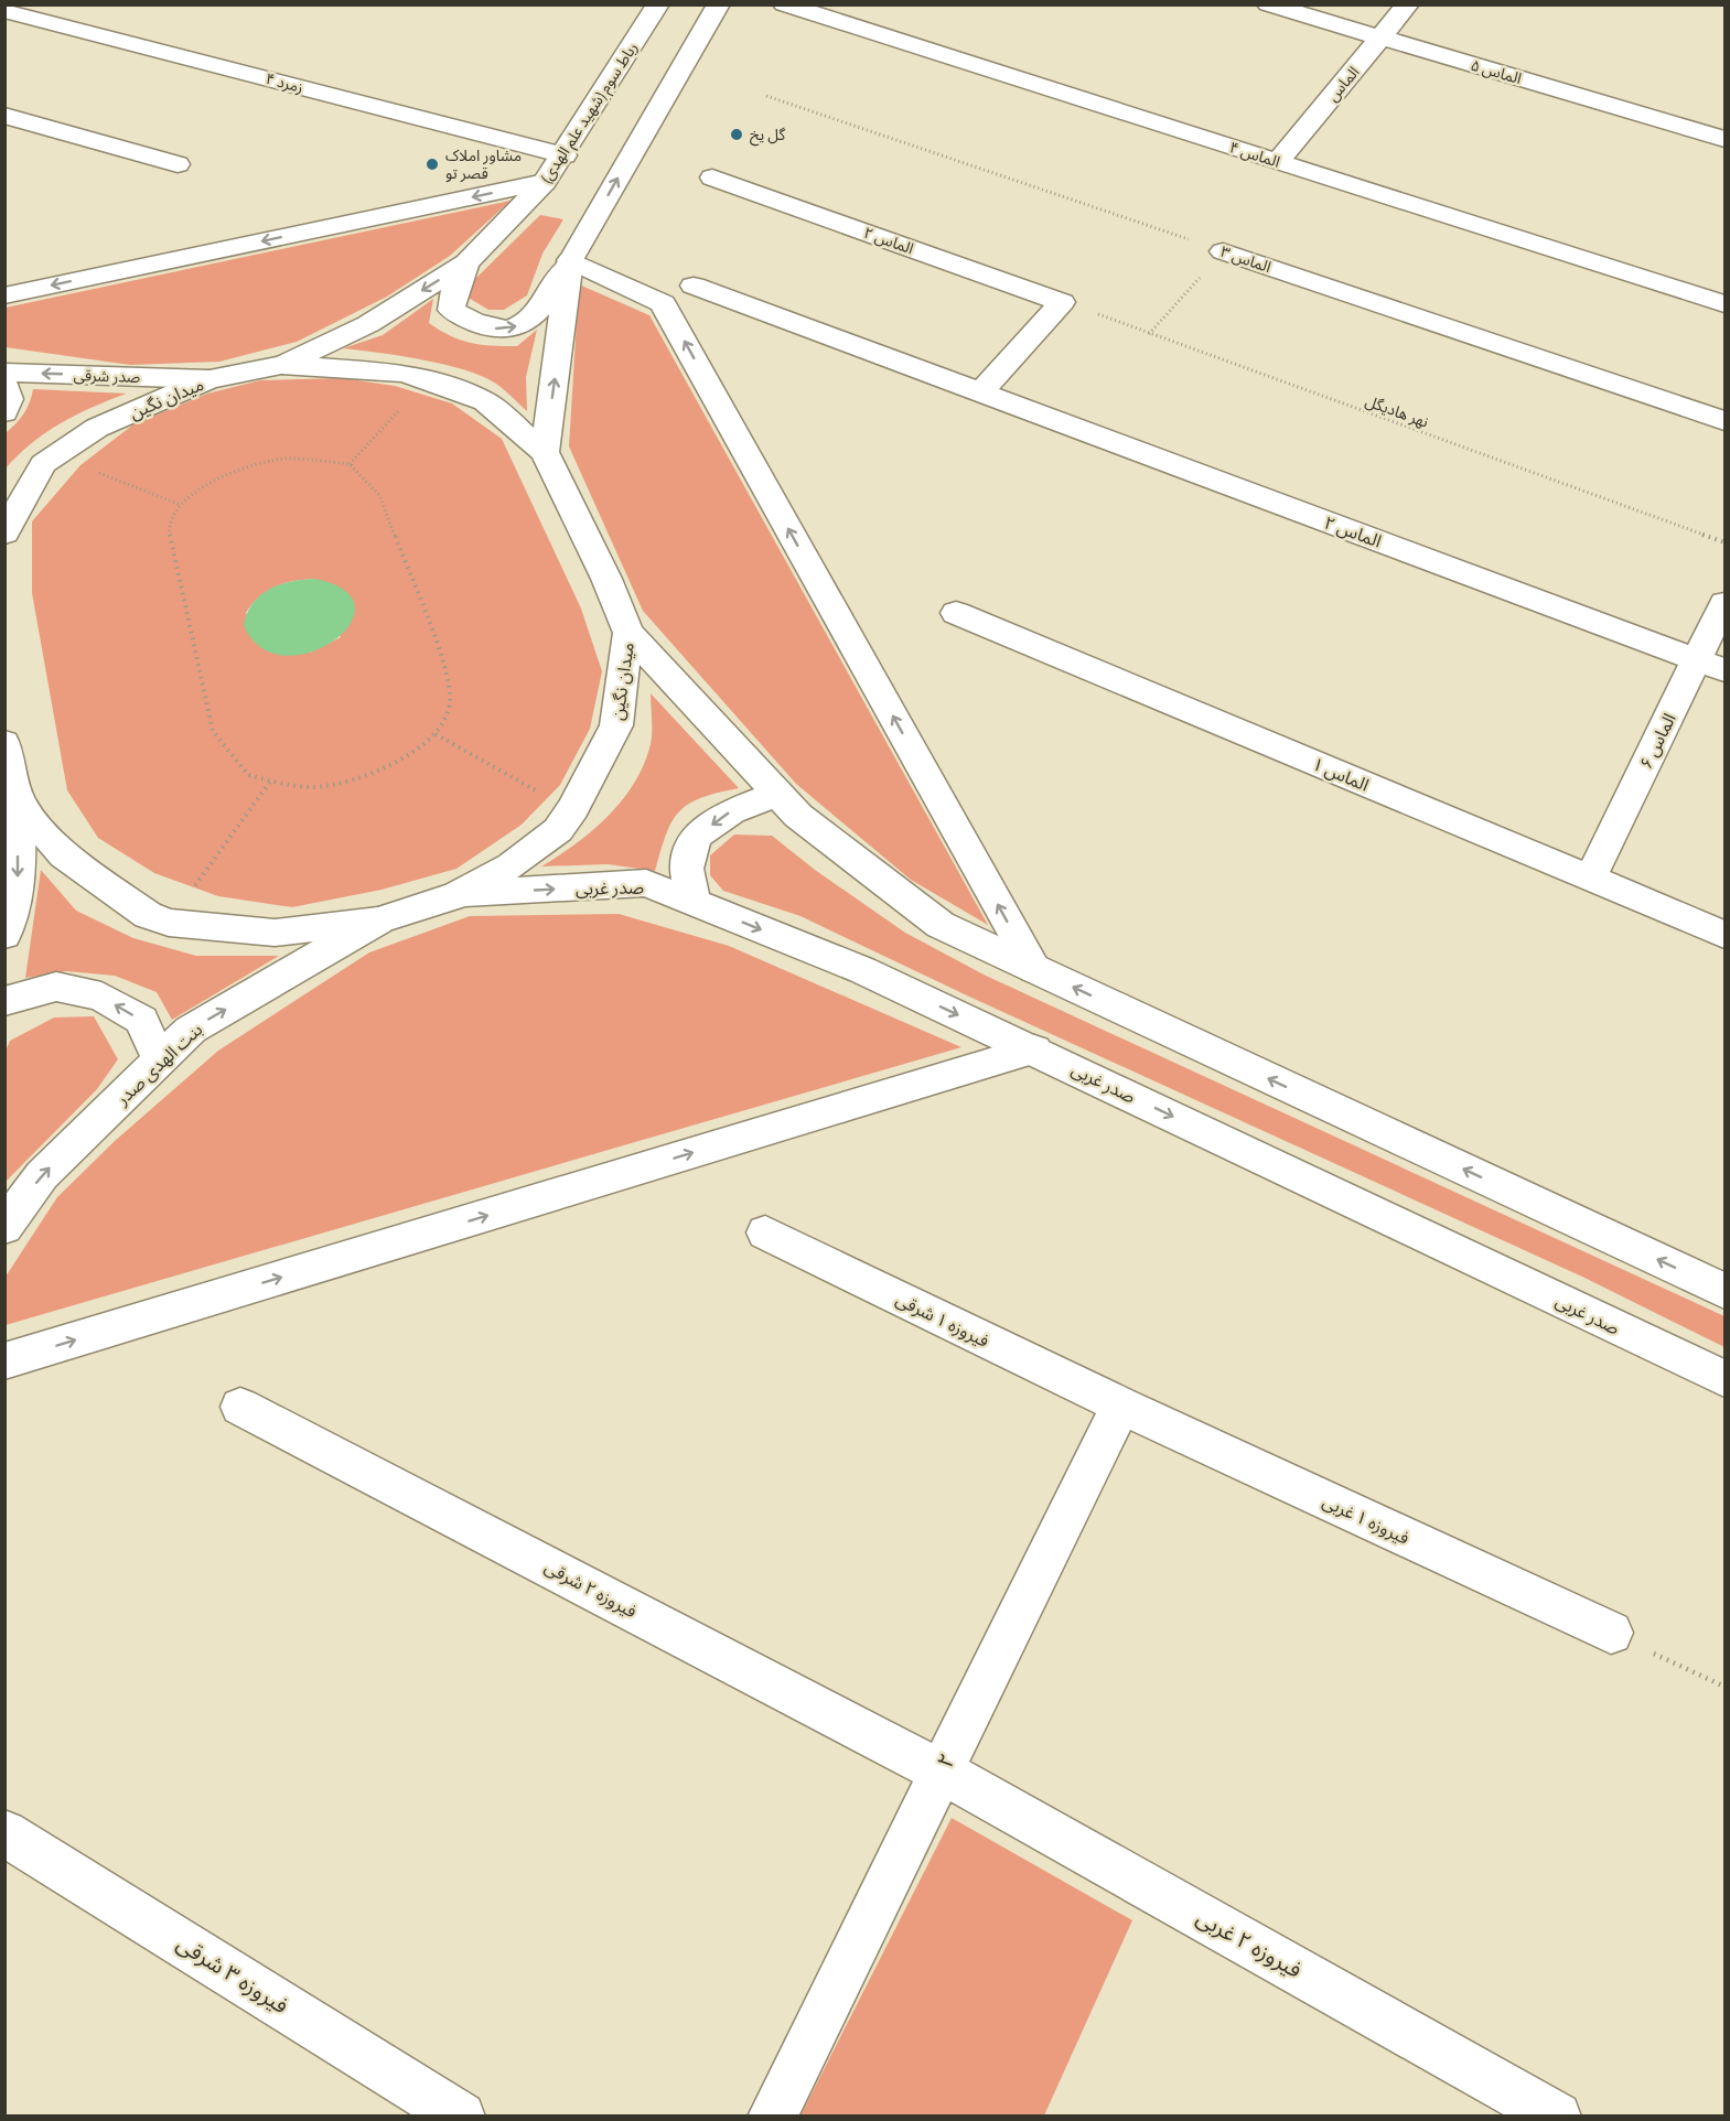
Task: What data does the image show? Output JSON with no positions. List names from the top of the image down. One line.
{"streets":{"street":["الماس ۵","زمرد ۴","الماس","رباط سوم (شهید علم الهدی)","الماس ۴","الماس ۲","الماس ۳","صدر شرقی","میدان نگین","الماس ۶","الماس ۱","صدر غربی","بنت الهدی صدر","فیروزه ۱ شرقی","فیروزه ۱ غربی","فیروزه ۲ شرقی","۲","فیروزه ۲ غربی","فیروزه ۳ شرقی"],"path":["نهر هادیگل"]},"crossings":[["الماس ۵","الماس"],["زمرد ۴","رباط سوم (شهید علم الهدی)"],["الماس","الماس ۴"],["رباط سوم (شهید علم الهدی)","میدان نگین"],["الماس ۲","نهر هادیگل"],["الماس ۲","الماس ۶"],["صدر شرقی","میدان نگین"],["میدان نگین","صدر غربی"],["میدان نگین","بنت الهدی صدر"],["الماس ۶","الماس ۱"],["فیروزه ۱ شرقی","فیروزه ۱ غربی"],["فیروزه ۱ شرقی","۲"],["فیروزه ۱ غربی","۲"],["فیروزه ۲ شرقی","۲"],["فیروزه ۲ شرقی","فیروزه ۲ غربی"],["۲","فیروزه ۲ غربی"]],"places":["گل یخ","مشاور املاک قصر تو"]}
